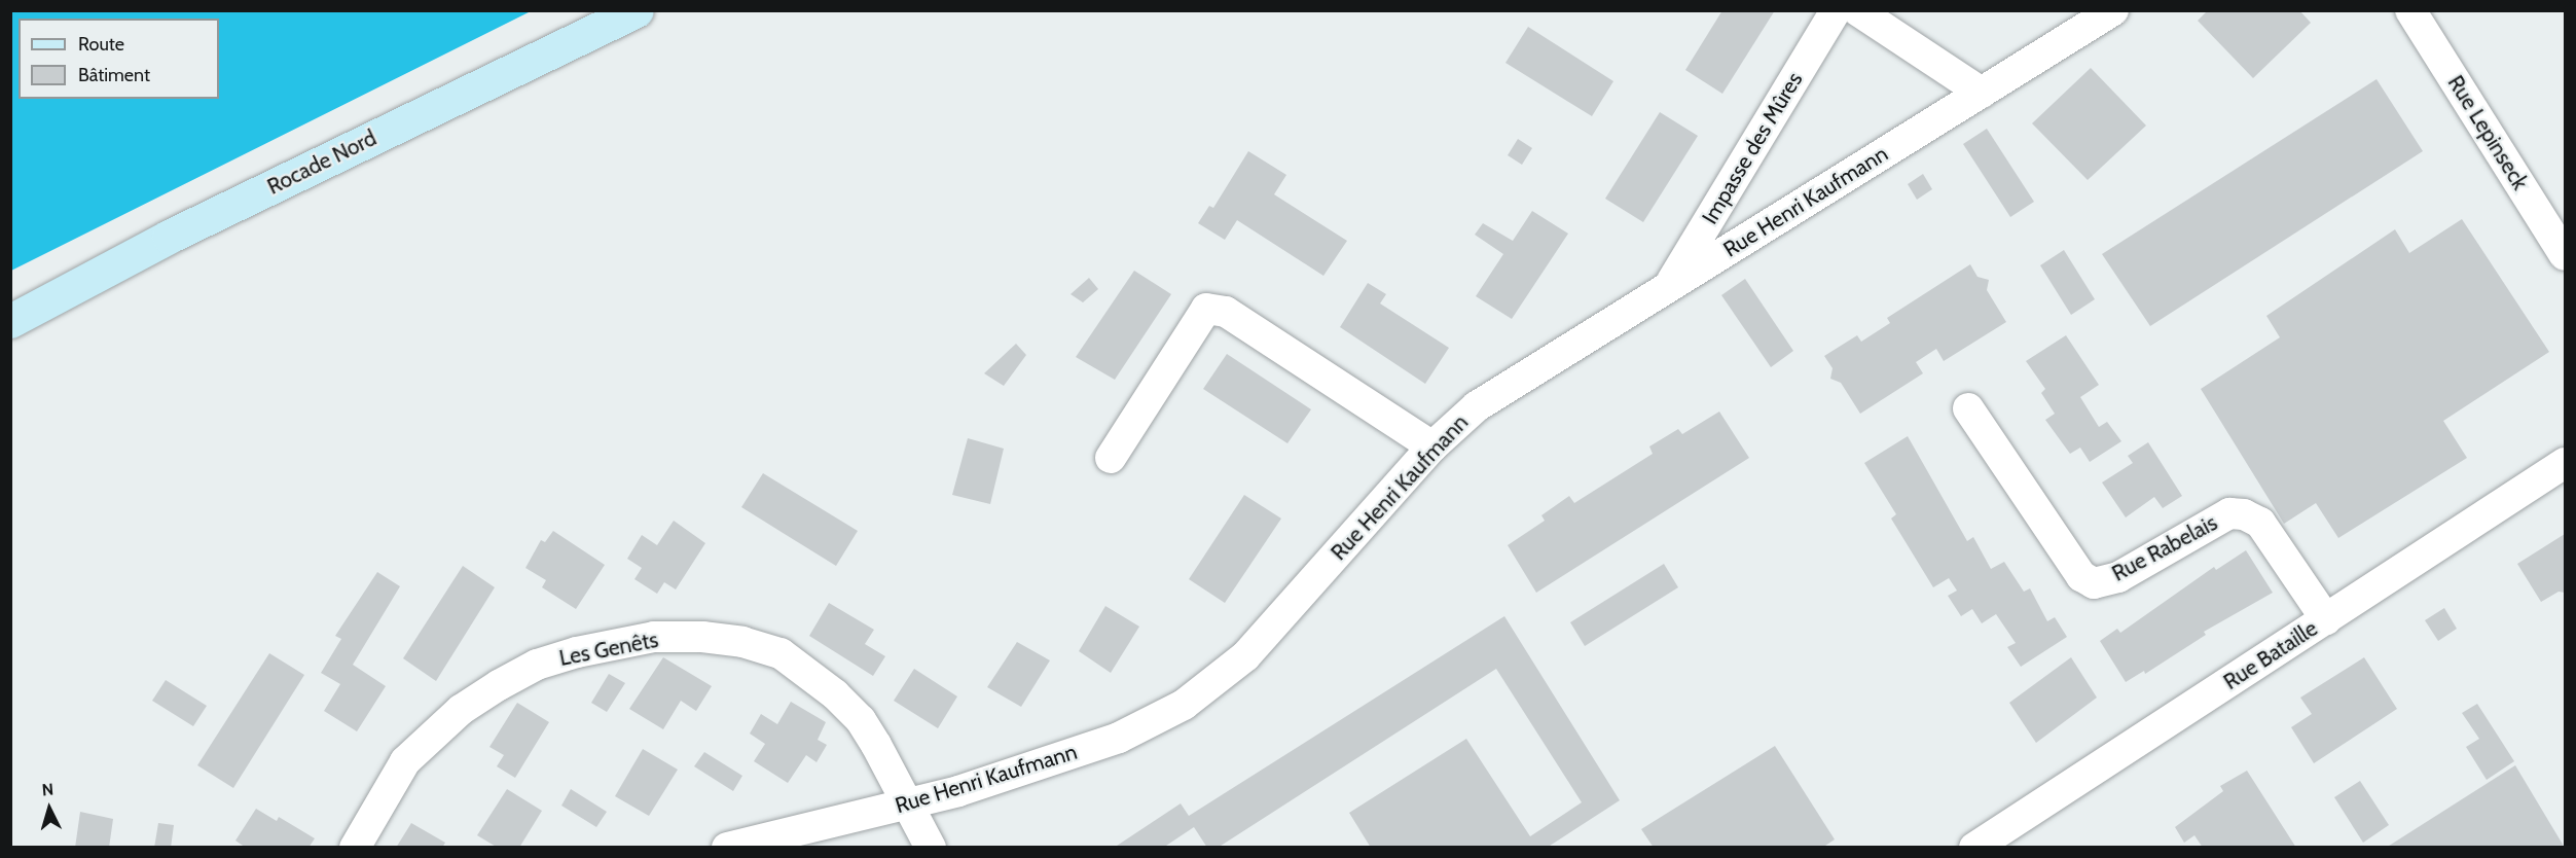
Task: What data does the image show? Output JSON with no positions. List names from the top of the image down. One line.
{"streets":{"main road":["Rocade Nord"],"street":["Rue Lepinseck","Impasse des Mûres","Rue Henri Kaufmann","Rue Rabelais","Les Genêts","Rue Bataille"]},"crossings":[["Impasse des Mûres","Rue Henri Kaufmann"],["Rue Henri Kaufmann","Les Genêts"],["Rue Rabelais","Rue Bataille"]],"legend":["Route","Bâtiment"],"north":"top"}
